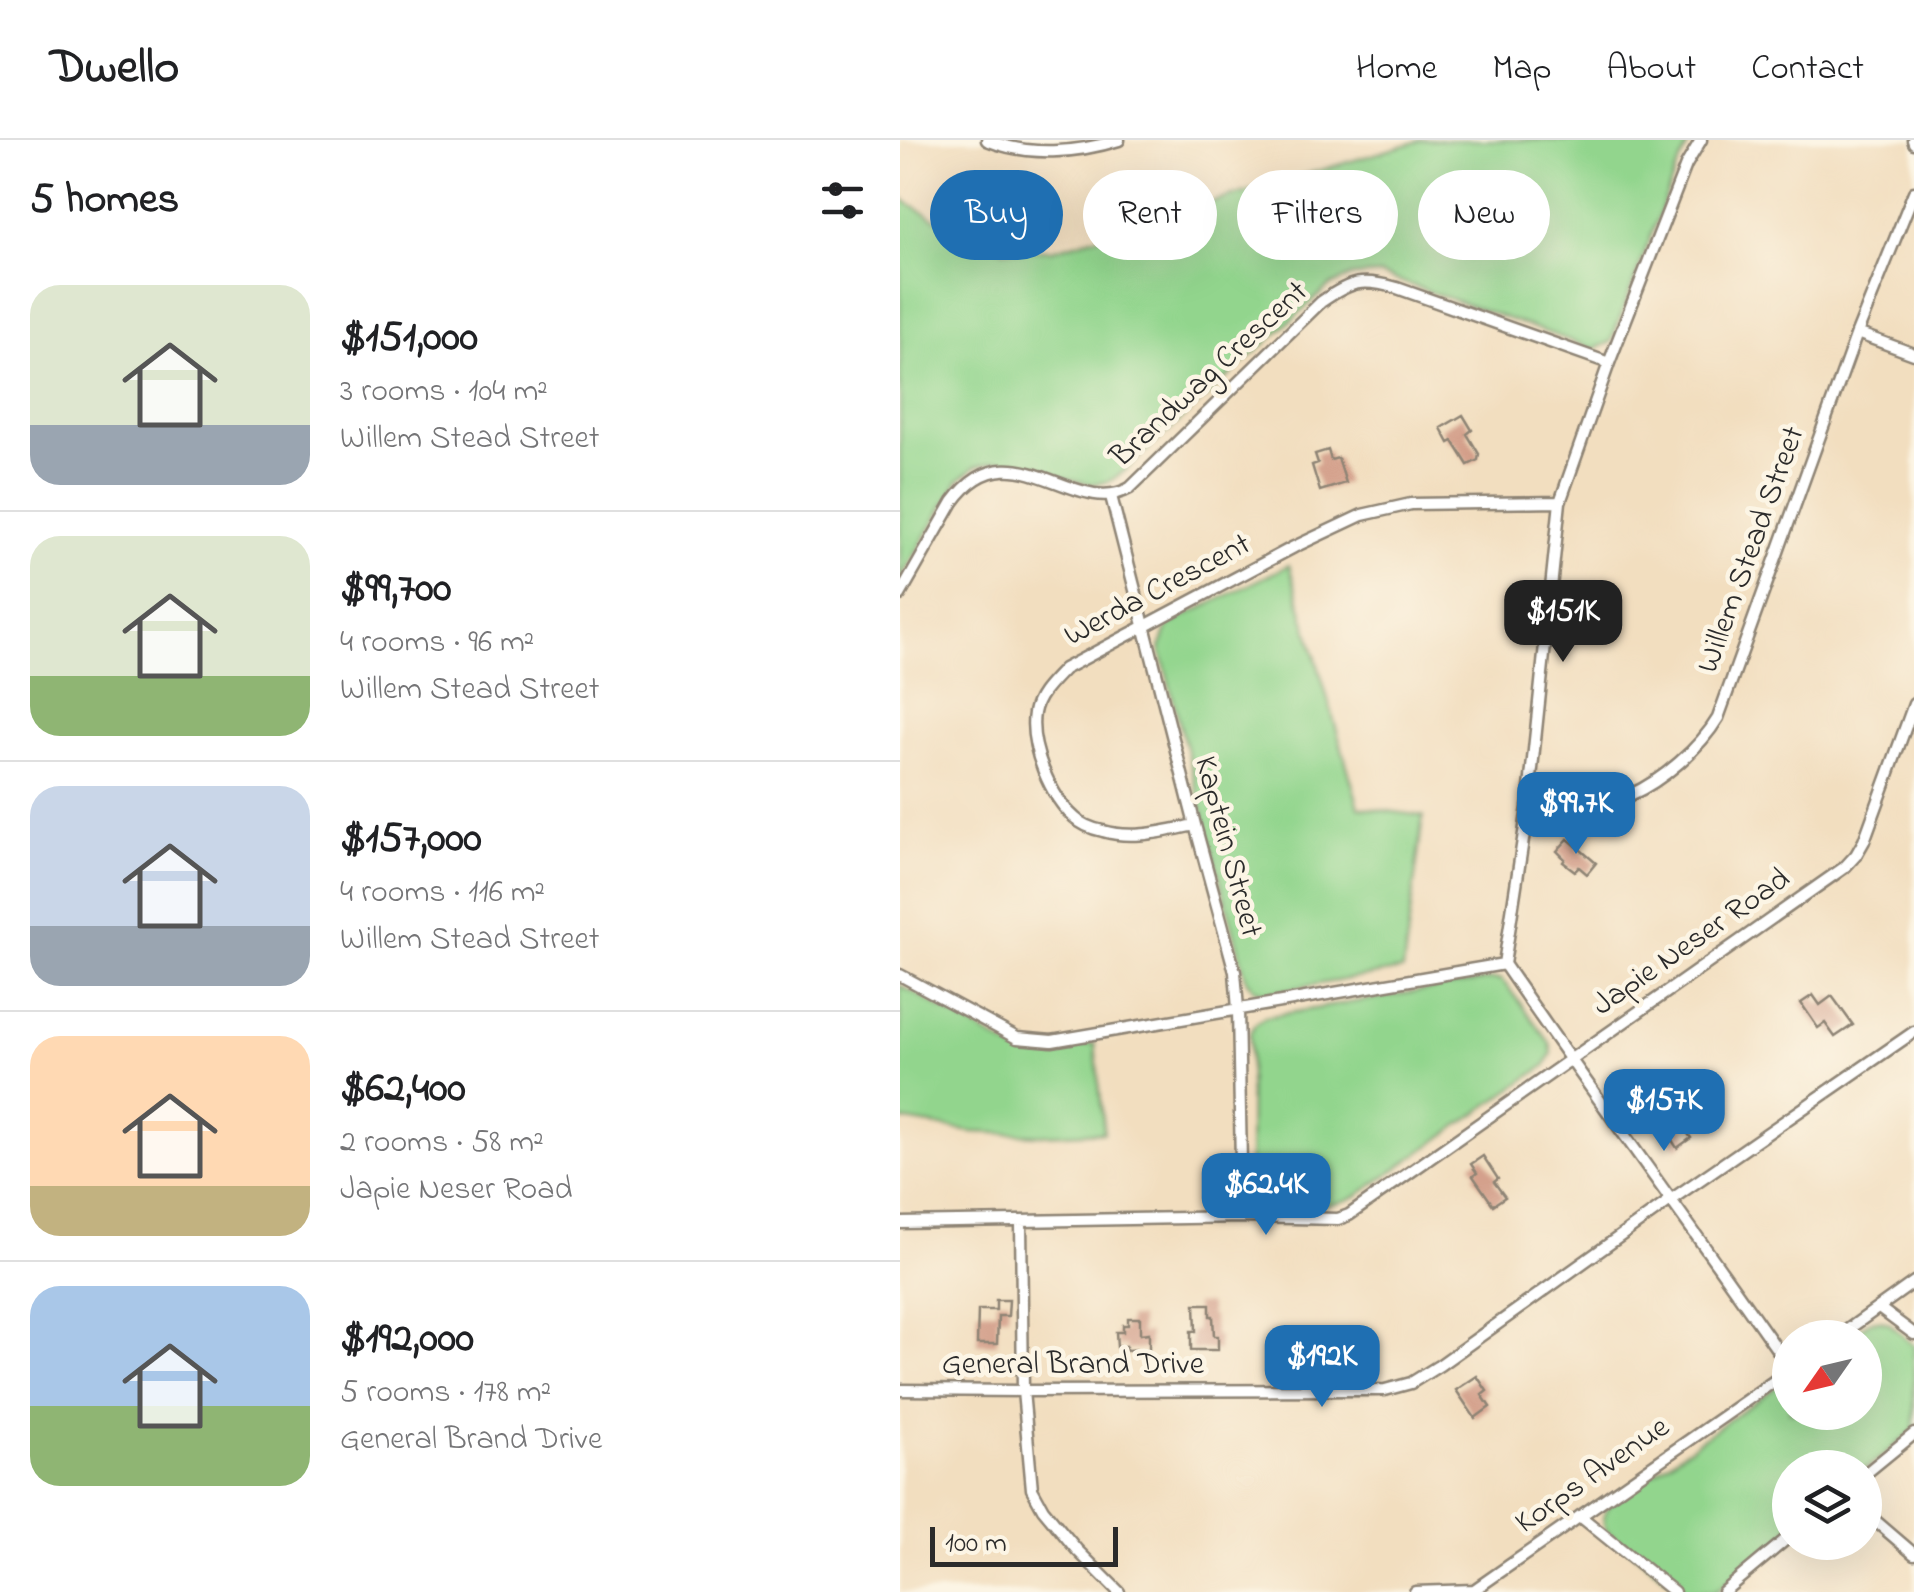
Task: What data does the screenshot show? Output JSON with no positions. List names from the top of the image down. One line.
{"streets":{"street":["Brandwag Crescent","Willem Stead Street","Werda Crescent","Kaptein Street","Japie Neser Road","General Brand Drive","Korps Avenue"]},"crossings":[["Brandwag Crescent","Kaptein Street"],["Werda Crescent","Kaptein Street"],["Kaptein Street","Japie Neser Road"]],"scale_bar":"100 m","north":"bottom left","page":{"header":"Dwello","nav":["Home","Map","About","Contact"],"heading":"5 homes","chip":["Buy","Rent","Filters","New"],"list":[{"name":"$151,000","note":"3 rooms · 104 m² · Willem Stead Street"},{"name":"$99,700","note":"4 rooms · 96 m² · Willem Stead Street"},{"name":"$157,000","note":"4 rooms · 116 m² · Willem Stead Street"},{"name":"$62,400","note":"2 rooms · 58 m² · Japie Neser Road"},{"name":"$192,000","note":"5 rooms · 178 m² · General Brand Drive"}],"price":["$151K","$99.7K","$157K","$62.4K","$192K"],"scale":"100 m"}}
